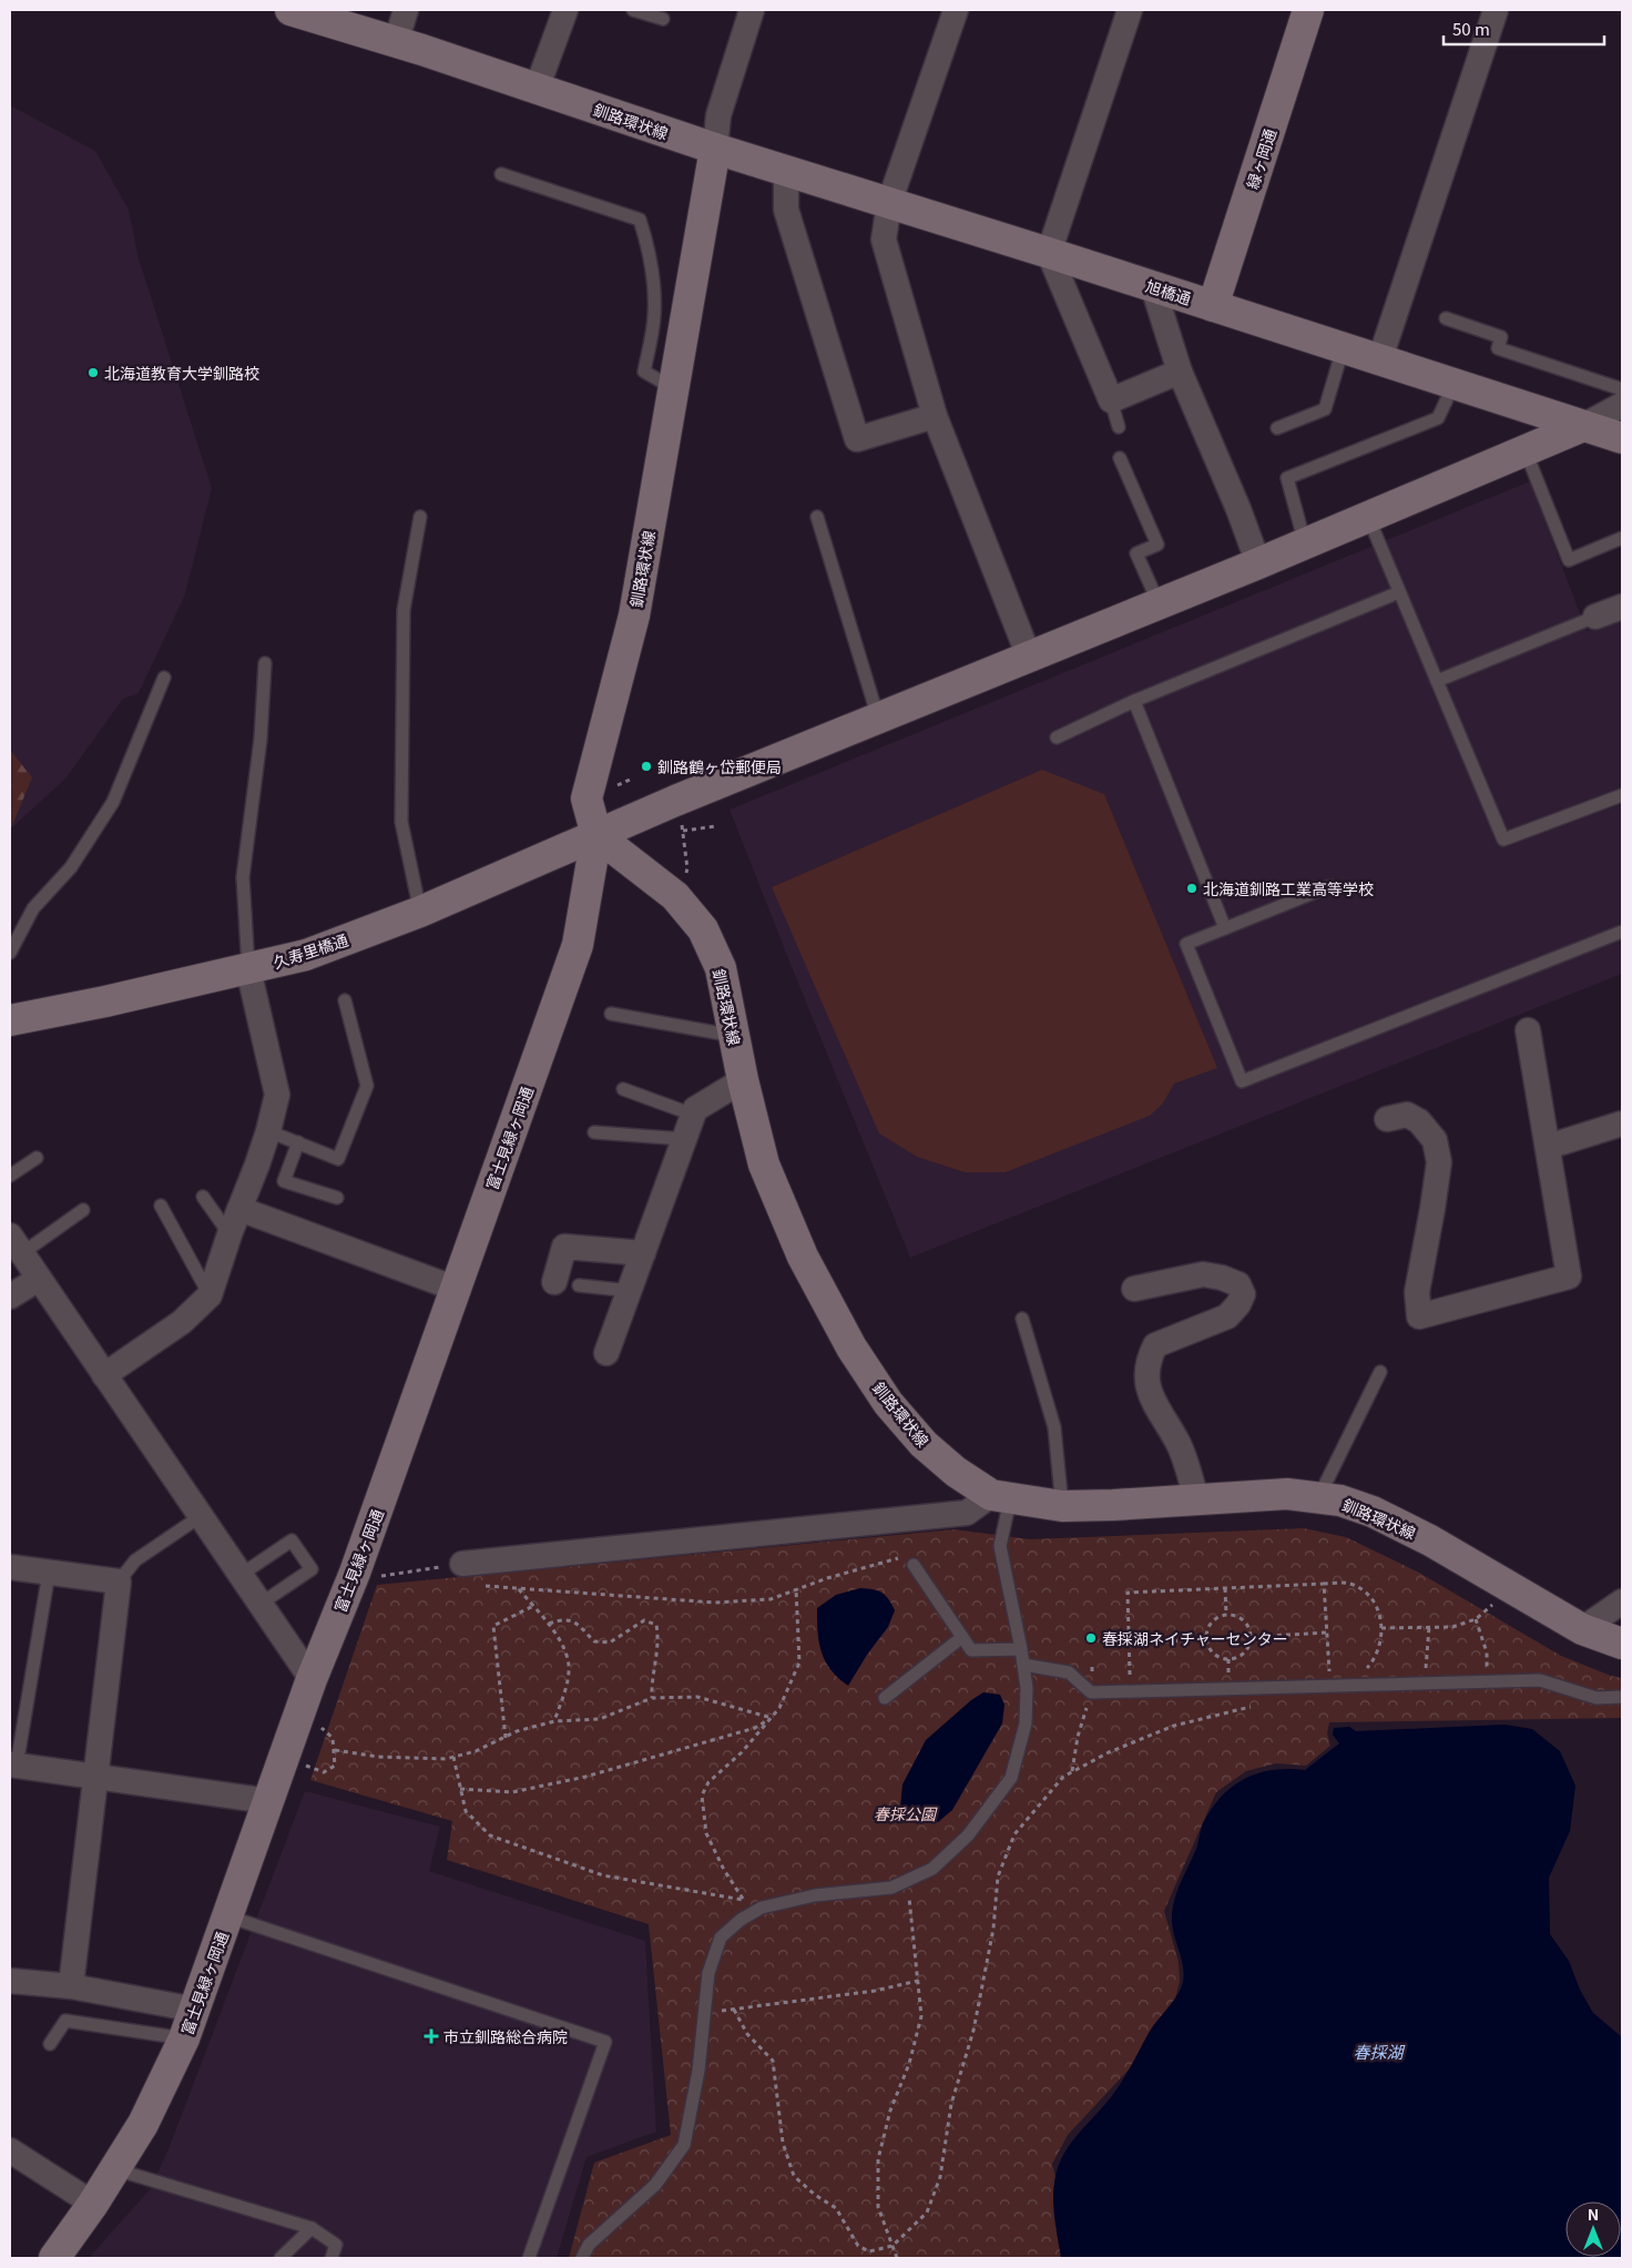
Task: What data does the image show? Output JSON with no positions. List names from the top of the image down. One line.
{"streets":{"street":["釧路環状線","緑ヶ岡通","旭橋通","久寿里橋通","富士見緑ヶ岡通"]},"crossings":[["釧路環状線","旭橋通"],["釧路環状線","久寿里橋通"],["釧路環状線","富士見緑ヶ岡通"],["緑ヶ岡通","旭橋通"],["旭橋通","久寿里橋通"],["久寿里橋通","富士見緑ヶ岡通"]],"water":["春採湖"],"parks":["春採公園"],"places":{"other":["北海道教育大学釧路校","釧路鶴ヶ岱郵便局","北海道釧路工業高等学校","春採湖ネイチャーセンター"],"health":["市立釧路総合病院"]},"scale_bar":"50 m","north":"top"}
